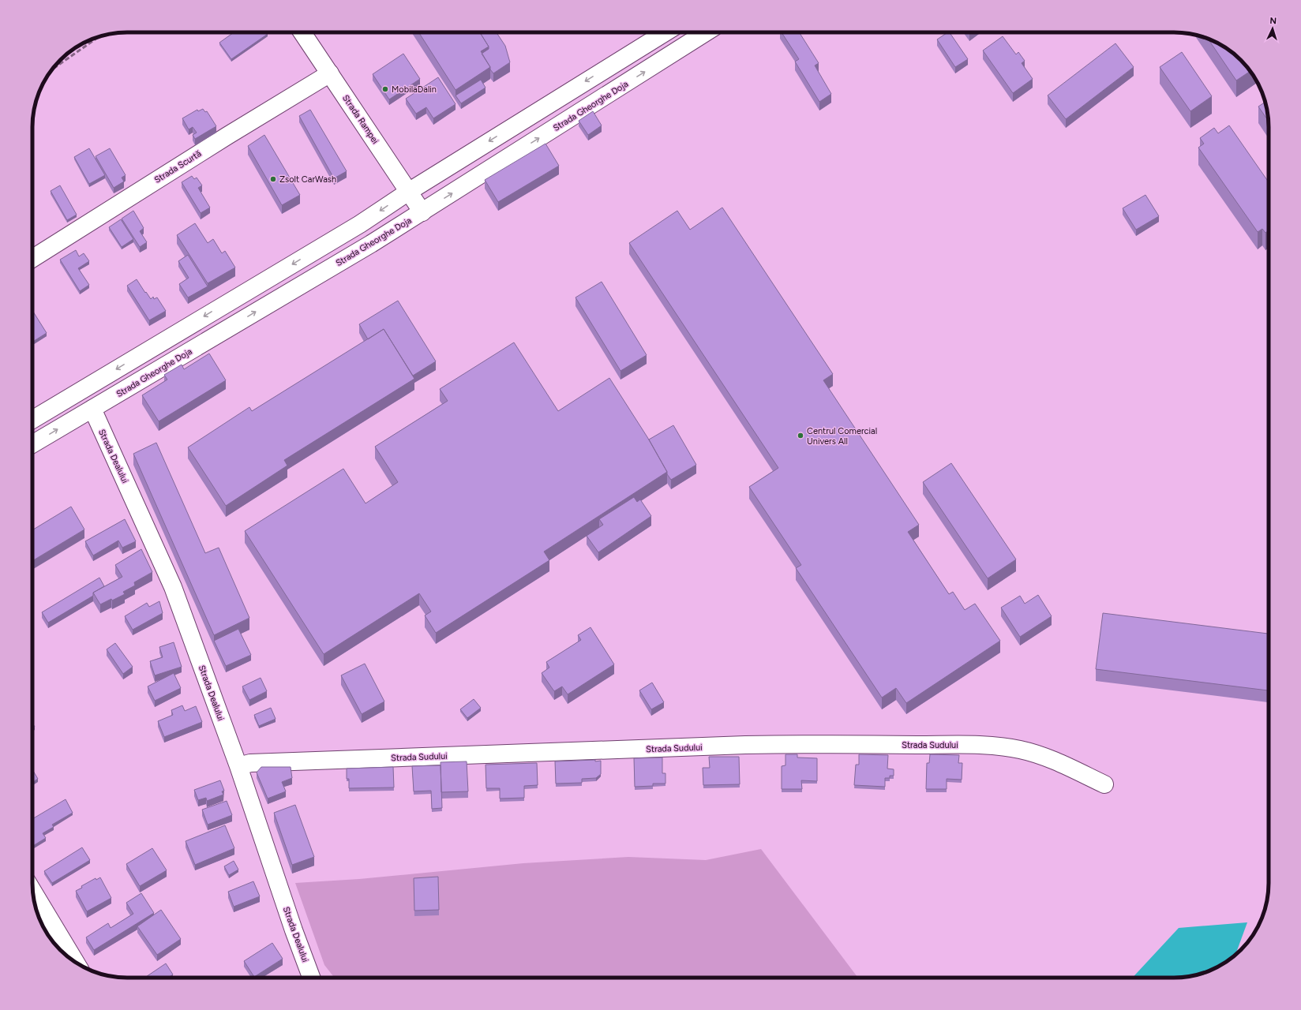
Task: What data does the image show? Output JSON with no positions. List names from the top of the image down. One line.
{"streets":{"street":["Strada Gheorghe Doja","Strada Rampei","Strada Scurtă","Strada Dealului","Strada Sudului"]},"crossings":[["Strada Gheorghe Doja","Strada Rampei"],["Strada Gheorghe Doja","Strada Dealului"],["Strada Rampei","Strada Scurtă"],["Strada Dealului","Strada Sudului"]],"places":["MobilaDalin","Zsolt CarWash","Centrul Comercial Univers All"],"north":"top"}
